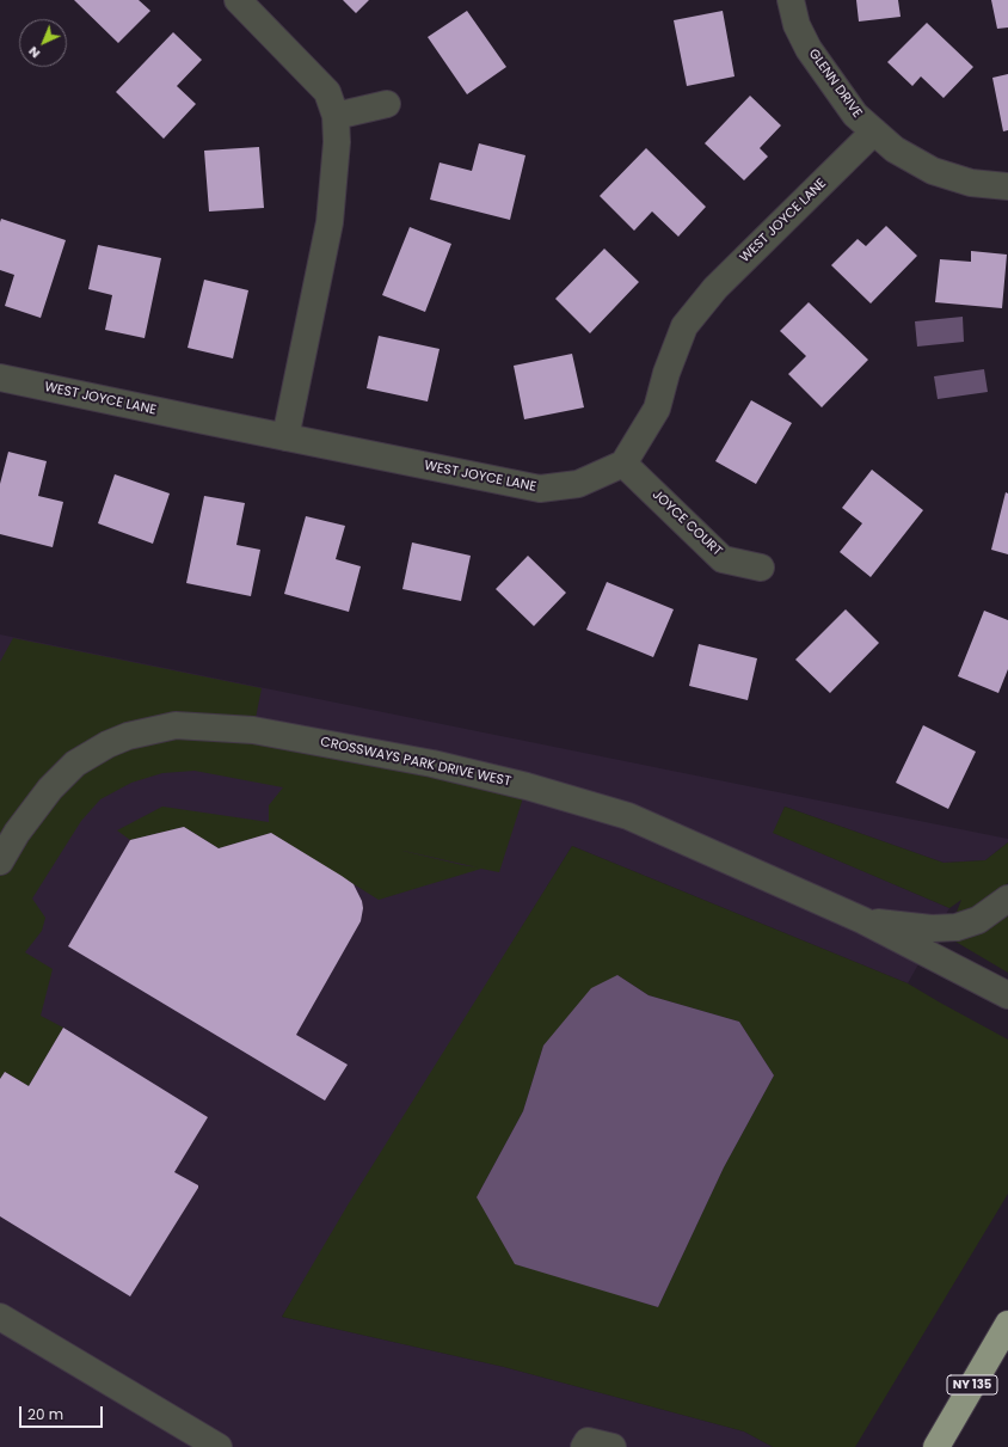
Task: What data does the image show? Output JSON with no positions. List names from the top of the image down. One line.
{"streets":{"highway":["NY 135"],"street":["GLENN DRIVE","WEST JOYCE LANE","JOYCE COURT","CROSSWAYS PARK DRIVE WEST"]},"crossings":[["GLENN DRIVE","WEST JOYCE LANE"],["WEST JOYCE LANE","JOYCE COURT"]],"scale_bar":"20 m","north":"bottom left"}
